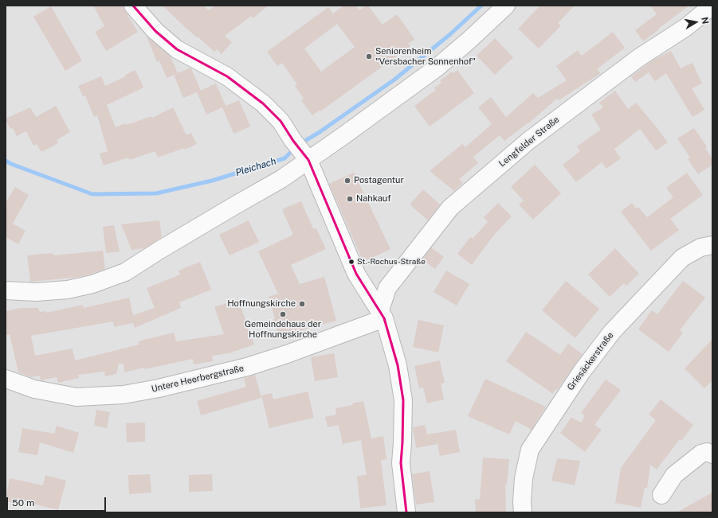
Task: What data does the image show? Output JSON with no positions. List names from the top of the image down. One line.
{"streets":{"street":["Lengfelder Straße","Griesäckerstraße","Untere Heerbergstraße"]},"crossings":[["Lengfelder Straße","Untere Heerbergstraße"]],"water":["Pleichach"],"places":["Seniorenheim \"Versbacher Sonnenhof\"","Postagentur","Nahkauf","St.-Rochus-Straße","Hoffnungskirche","Gemeindehaus der Hoffnungskirche"],"scale_bar":"50 m","north":"right"}
